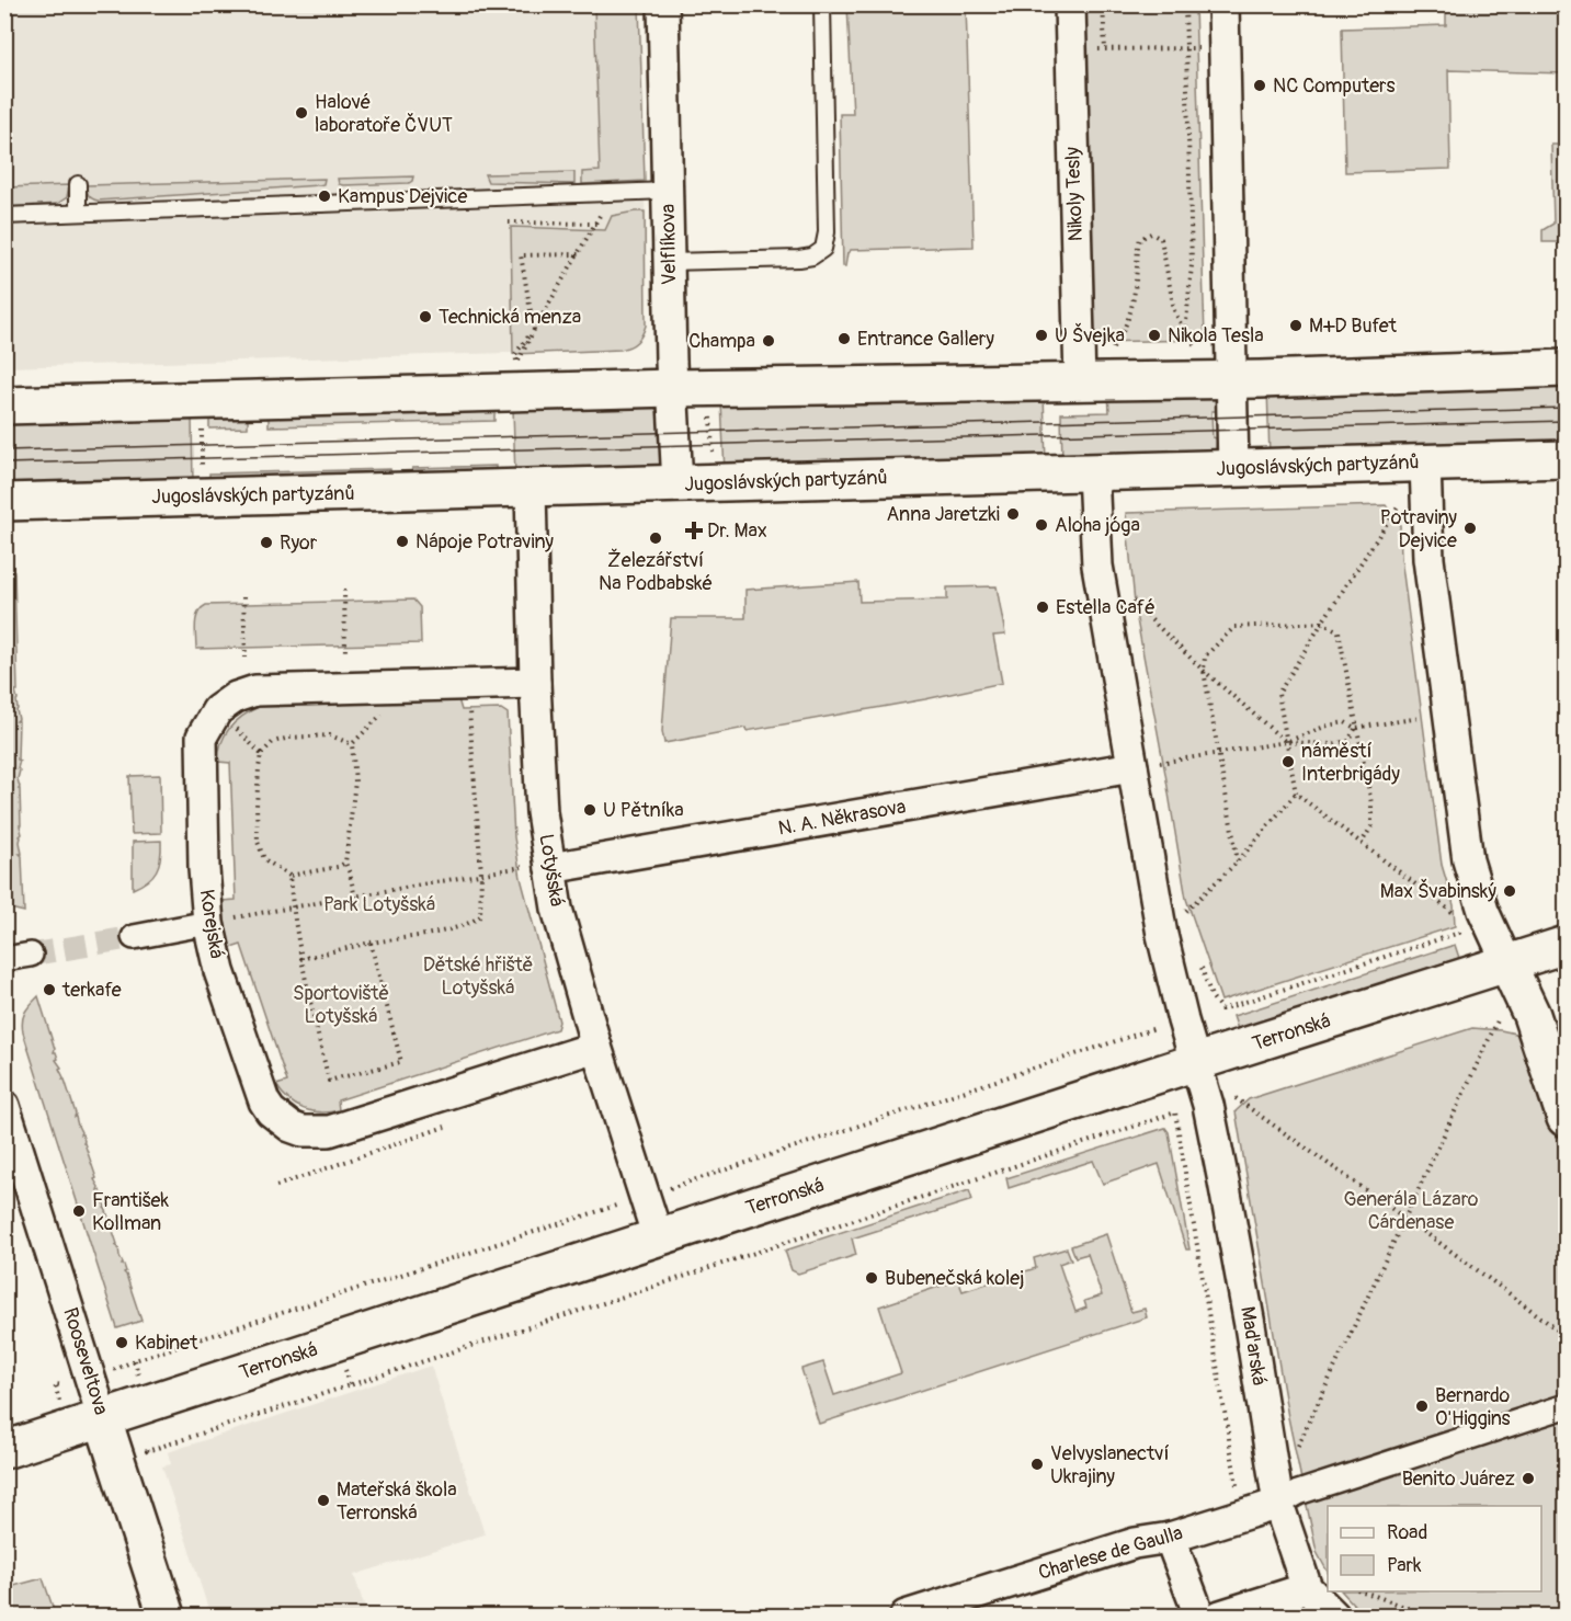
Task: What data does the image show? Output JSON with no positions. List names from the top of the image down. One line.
{"streets":{"main road":["Jugoslávských partyzánů","Terronská","Rooseveltova"],"street":["Nikoly Tesly","Velflíkova","N. A. Někrasova","Lotyšská","Korejská","Maďarská","Charlese de Gaulla"]},"crossings":[["Velflíkova","Jugoslávských partyzánů"],["Jugoslávských partyzánů","Lotyšská"],["N. A. Někrasova","Lotyšská"],["Lotyšská","Korejská"],["Lotyšská","Terronská"],["Terronská","Maďarská"],["Terronská","Rooseveltova"],["Maďarská","Charlese de Gaulla"]],"parks":["Park Lotyšská","Dětské hřiště Lotyšská","Sportoviště Lotyšská","Generála Lázaro Cárdenase"],"places":{"other":["NC Computers","Halové laboratoře ČVUT","Kampus Dejvice","Technická menza","M+D Bufet","U Švejka","Nikola Tesla","Entrance Gallery","Champa","Anna Jaretzki","Aloha jóga","Potraviny Dejvice","Železářství Na Podbabské","Nápoje Potraviny","Ryor","Estella Café","náměstí Interbrigády","U Pětníka","Max Švabinský","terkafe","František Kollman","Bubenečská kolej","Kabinet","Bernardo O'Higgins","Velvyslanectví Ukrajiny","Benito Juárez","Mateřská škola Terronská"],"health":["Dr. Max"]},"legend":["Road","Park"]}
